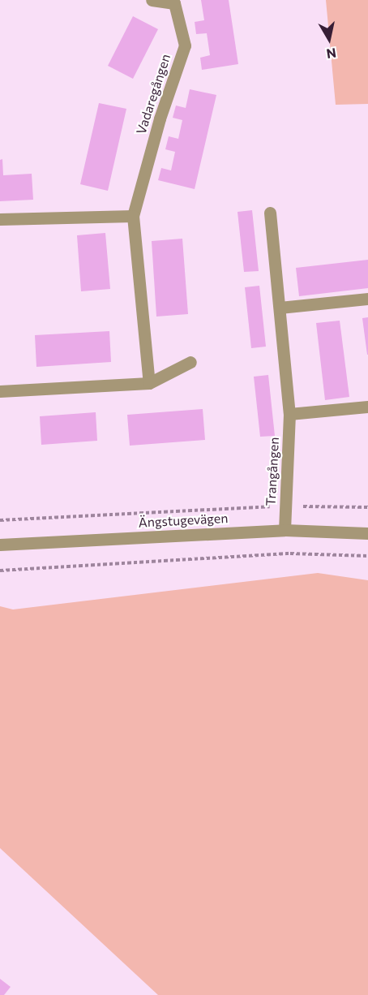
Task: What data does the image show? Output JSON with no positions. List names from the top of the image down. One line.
{"streets":{"street":["Vadaregången","Trangången","Ängstugevägen"]},"crossings":[["Trangången","Ängstugevägen"]],"north":"bottom"}
